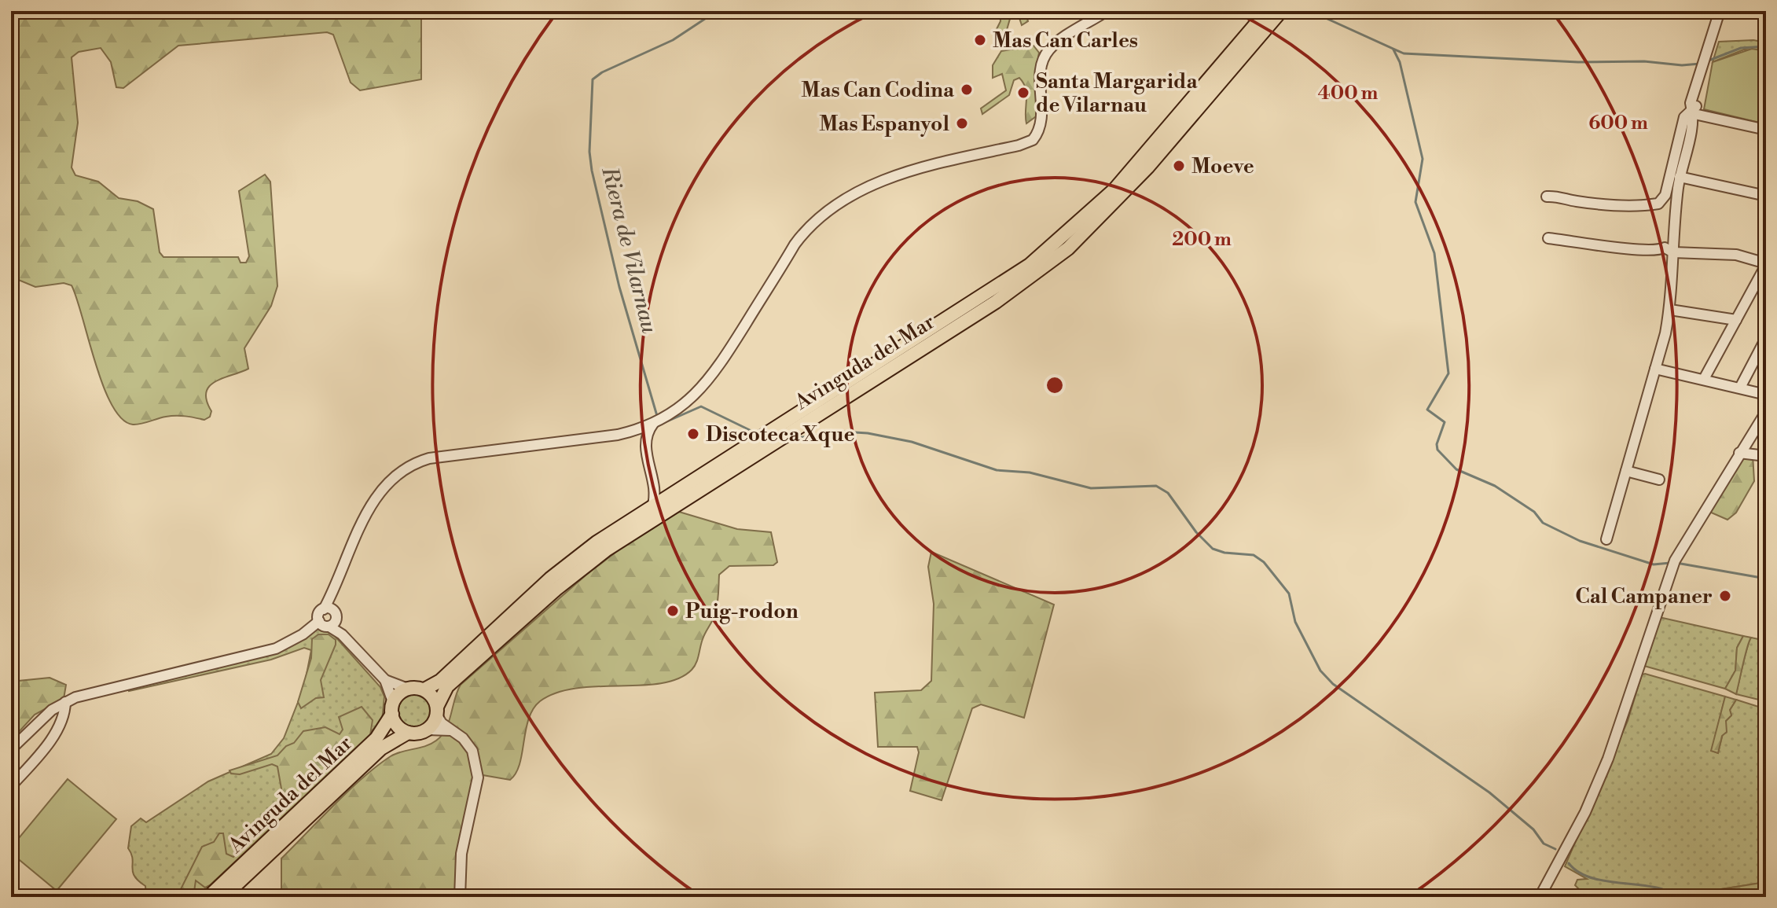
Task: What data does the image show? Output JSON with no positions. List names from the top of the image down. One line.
{"streets":{"main road":["Avinguda del Mar"]},"water":["Riera de Vilarnau"],"places":["Mas Can Carles","Mas Can Codina","Santa Margarida de Vilarnau","Mas Espanyol","Moeve","Discoteca Xque","Cal Campaner","Puig-rodon"],"rings":["400 m","600 m","200 m"]}
